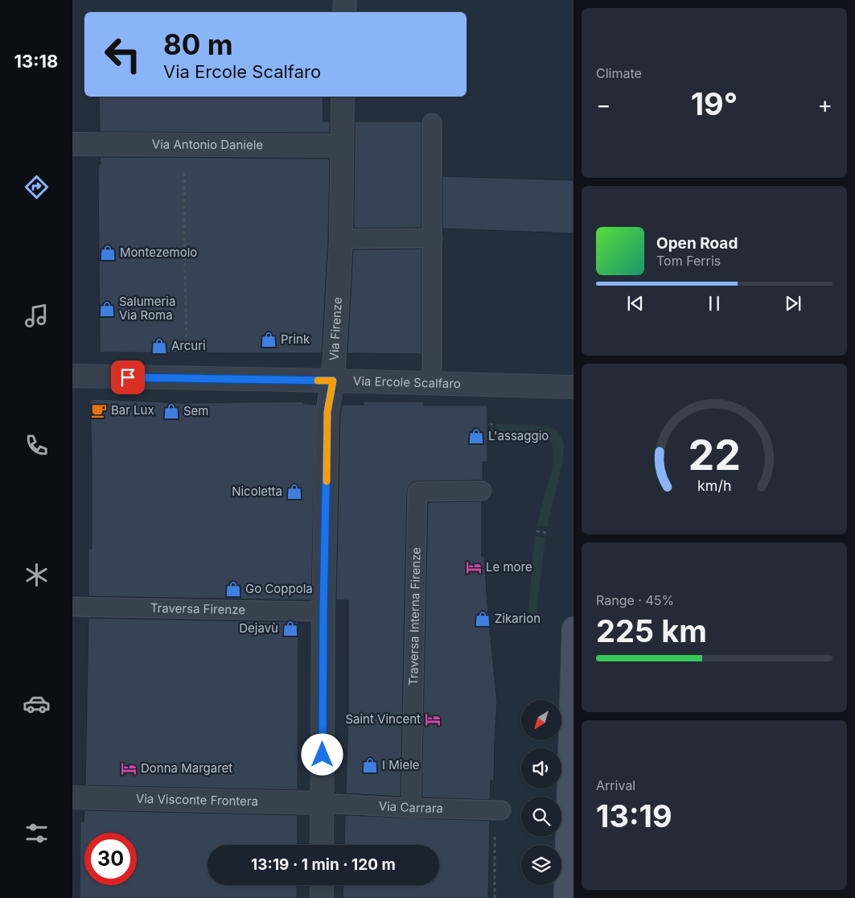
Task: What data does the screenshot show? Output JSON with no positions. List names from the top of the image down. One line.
{"streets":{"street":["Via Antonio Daniele","Via Firenze","Via Ercole Scalfaro","Via Visconte Frontera"],"lane":["Traversa Firenze","Traversa Interna Firenze","Via Carrara"]},"crossings":[["Via Antonio Daniele","Via Firenze"],["Via Firenze","Via Ercole Scalfaro"],["Via Firenze","Traversa Firenze"],["Via Firenze","Via Visconte Frontera"],["Via Firenze","Via Carrara"],["Traversa Interna Firenze","Via Carrara"],["Via Visconte Frontera","Via Carrara"]],"places":{"shop":["Montezemolo","Salumeria Via Roma","Prink","Arcuri","Sem","L'assaggio","Nicoletta","Go Coppola","Zikarion","Dejavù","I Miele"],"cafe":["Bar Lux"],"hotel":["Le more","Saint Vincent","Donna Margaret"]},"north":"bottom left","page":{"tabs":"13:18","tile":["Climate",["Range · 45%","225 km"],["Arrival","13:19"]],"turn":["80 m","Via Ercole Scalfaro"],"heat":["−","19°","+"],"song":["Open Road","Tom Ferris"],"limit":"30","trip":"13:19 · 1 min · 120 m","gauge":["22","km/h"]}}
